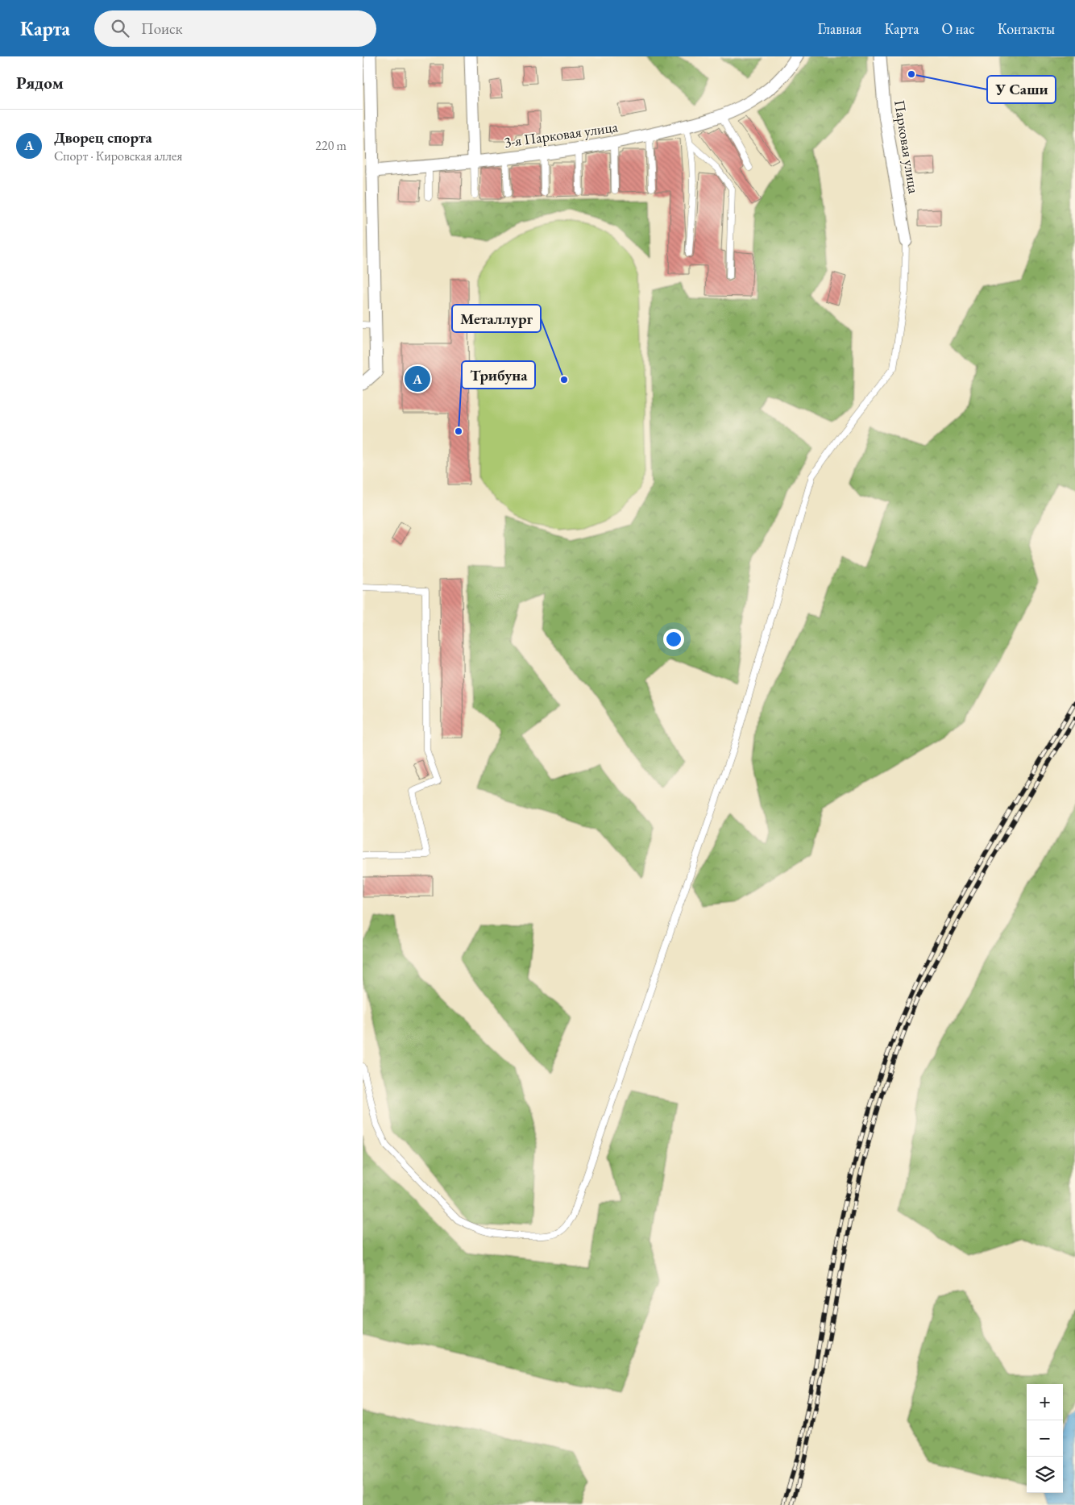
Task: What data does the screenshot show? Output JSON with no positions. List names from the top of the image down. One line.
{"streets":{"street":["3-я Парковая улица","Парковая улица"]},"places":["У Саши","Металлург","Трибуна"],"page":{"header":"Карта","search":"Поиск","nav":["Главная","Карта","О нас","Контакты"],"heading":"Рядом","list":[{"mark":"A","name":"Дворец спорта","note":"Спорт · Кировская аллея","value":"220 m"}],"pins":"A","map_buttons":["+","−"]}}
